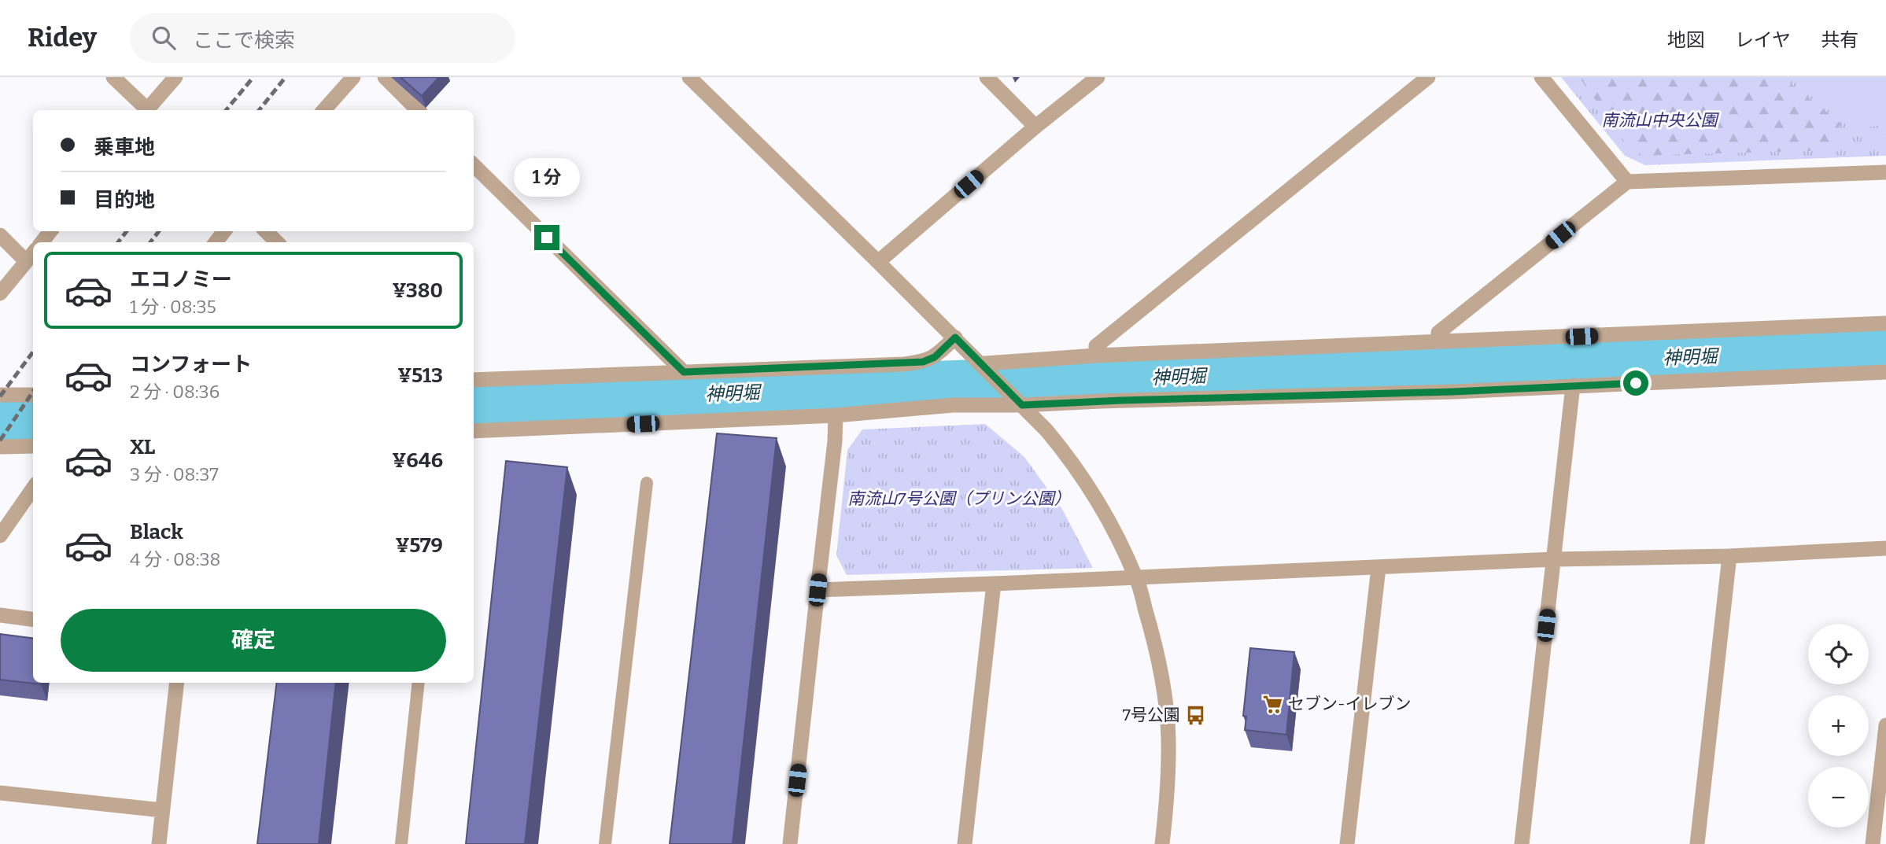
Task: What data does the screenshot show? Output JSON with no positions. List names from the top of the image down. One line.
{"water":["神明堀"],"parks":["南流山中央公園","南流山7号公園（プリン公園）"],"places":{"supermarket":["セブン-イレブン"],"bus stop":["7号公園"]},"page":{"header":"Ridey","search":"ここで検索","nav":["地図","レイヤ","共有"],"banner":["乗車地","目的地"],"bubble":"1 分","list":[{"name":"エコノミー","note":"1 分 · 08:35","value":"¥380"},{"name":"コンフォート","note":"2 分 · 08:36","value":"¥513"},{"name":"XL","note":"3 分 · 08:37","value":"¥646"},{"name":"Black","note":"4 分 · 08:38","value":"¥579"}],"buttons":"確定","map_buttons":["+","−"]}}
